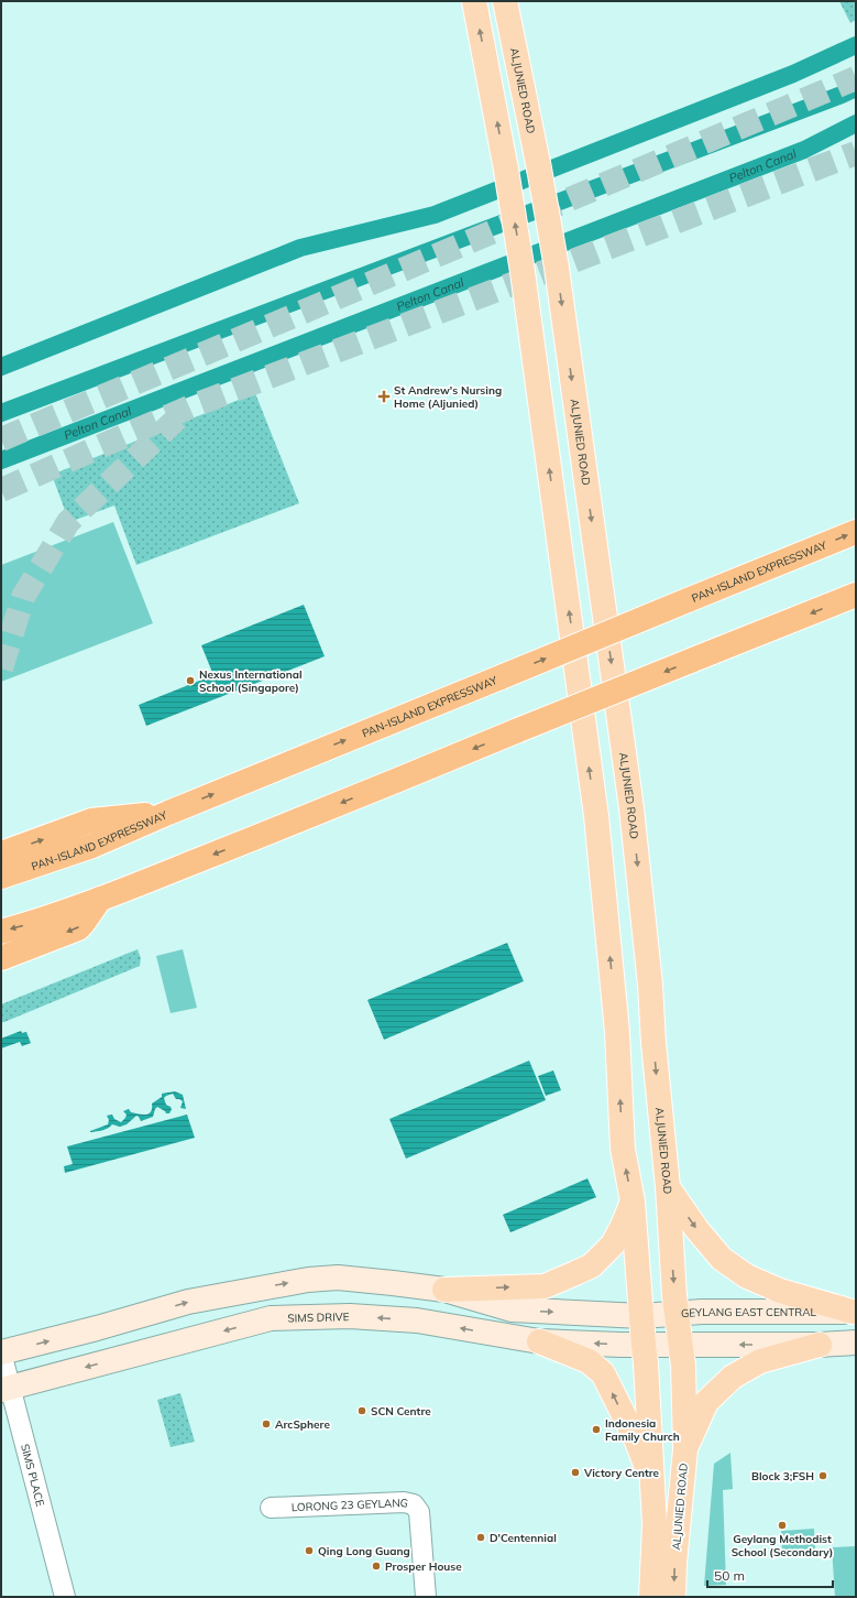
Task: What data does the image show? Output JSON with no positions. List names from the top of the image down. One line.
{"streets":{"highway":["PAN-ISLAND EXPRESSWAY"],"main road":["ALJUNIED ROAD"],"street":["GEYLANG EAST CENTRAL","SIMS DRIVE","SIMS PLACE","LORONG 23 GEYLANG"]},"crossings":[["ALJUNIED ROAD","GEYLANG EAST CENTRAL"],["ALJUNIED ROAD","SIMS DRIVE"],["SIMS DRIVE","SIMS PLACE"]],"water":["Pelton Canal"],"places":{"health":["St Andrew's Nursing Home (Aljunied)"],"other":["Nexus International School (Singapore)","SCN Centre","ArcSphere","Indonesia Family Church","Victory Centre","Block 3;FSH","Geylang Methodist School (Secondary)","D'Centennial","Qing Long Guang","Prosper House"]},"scale_bar":"50 m"}
